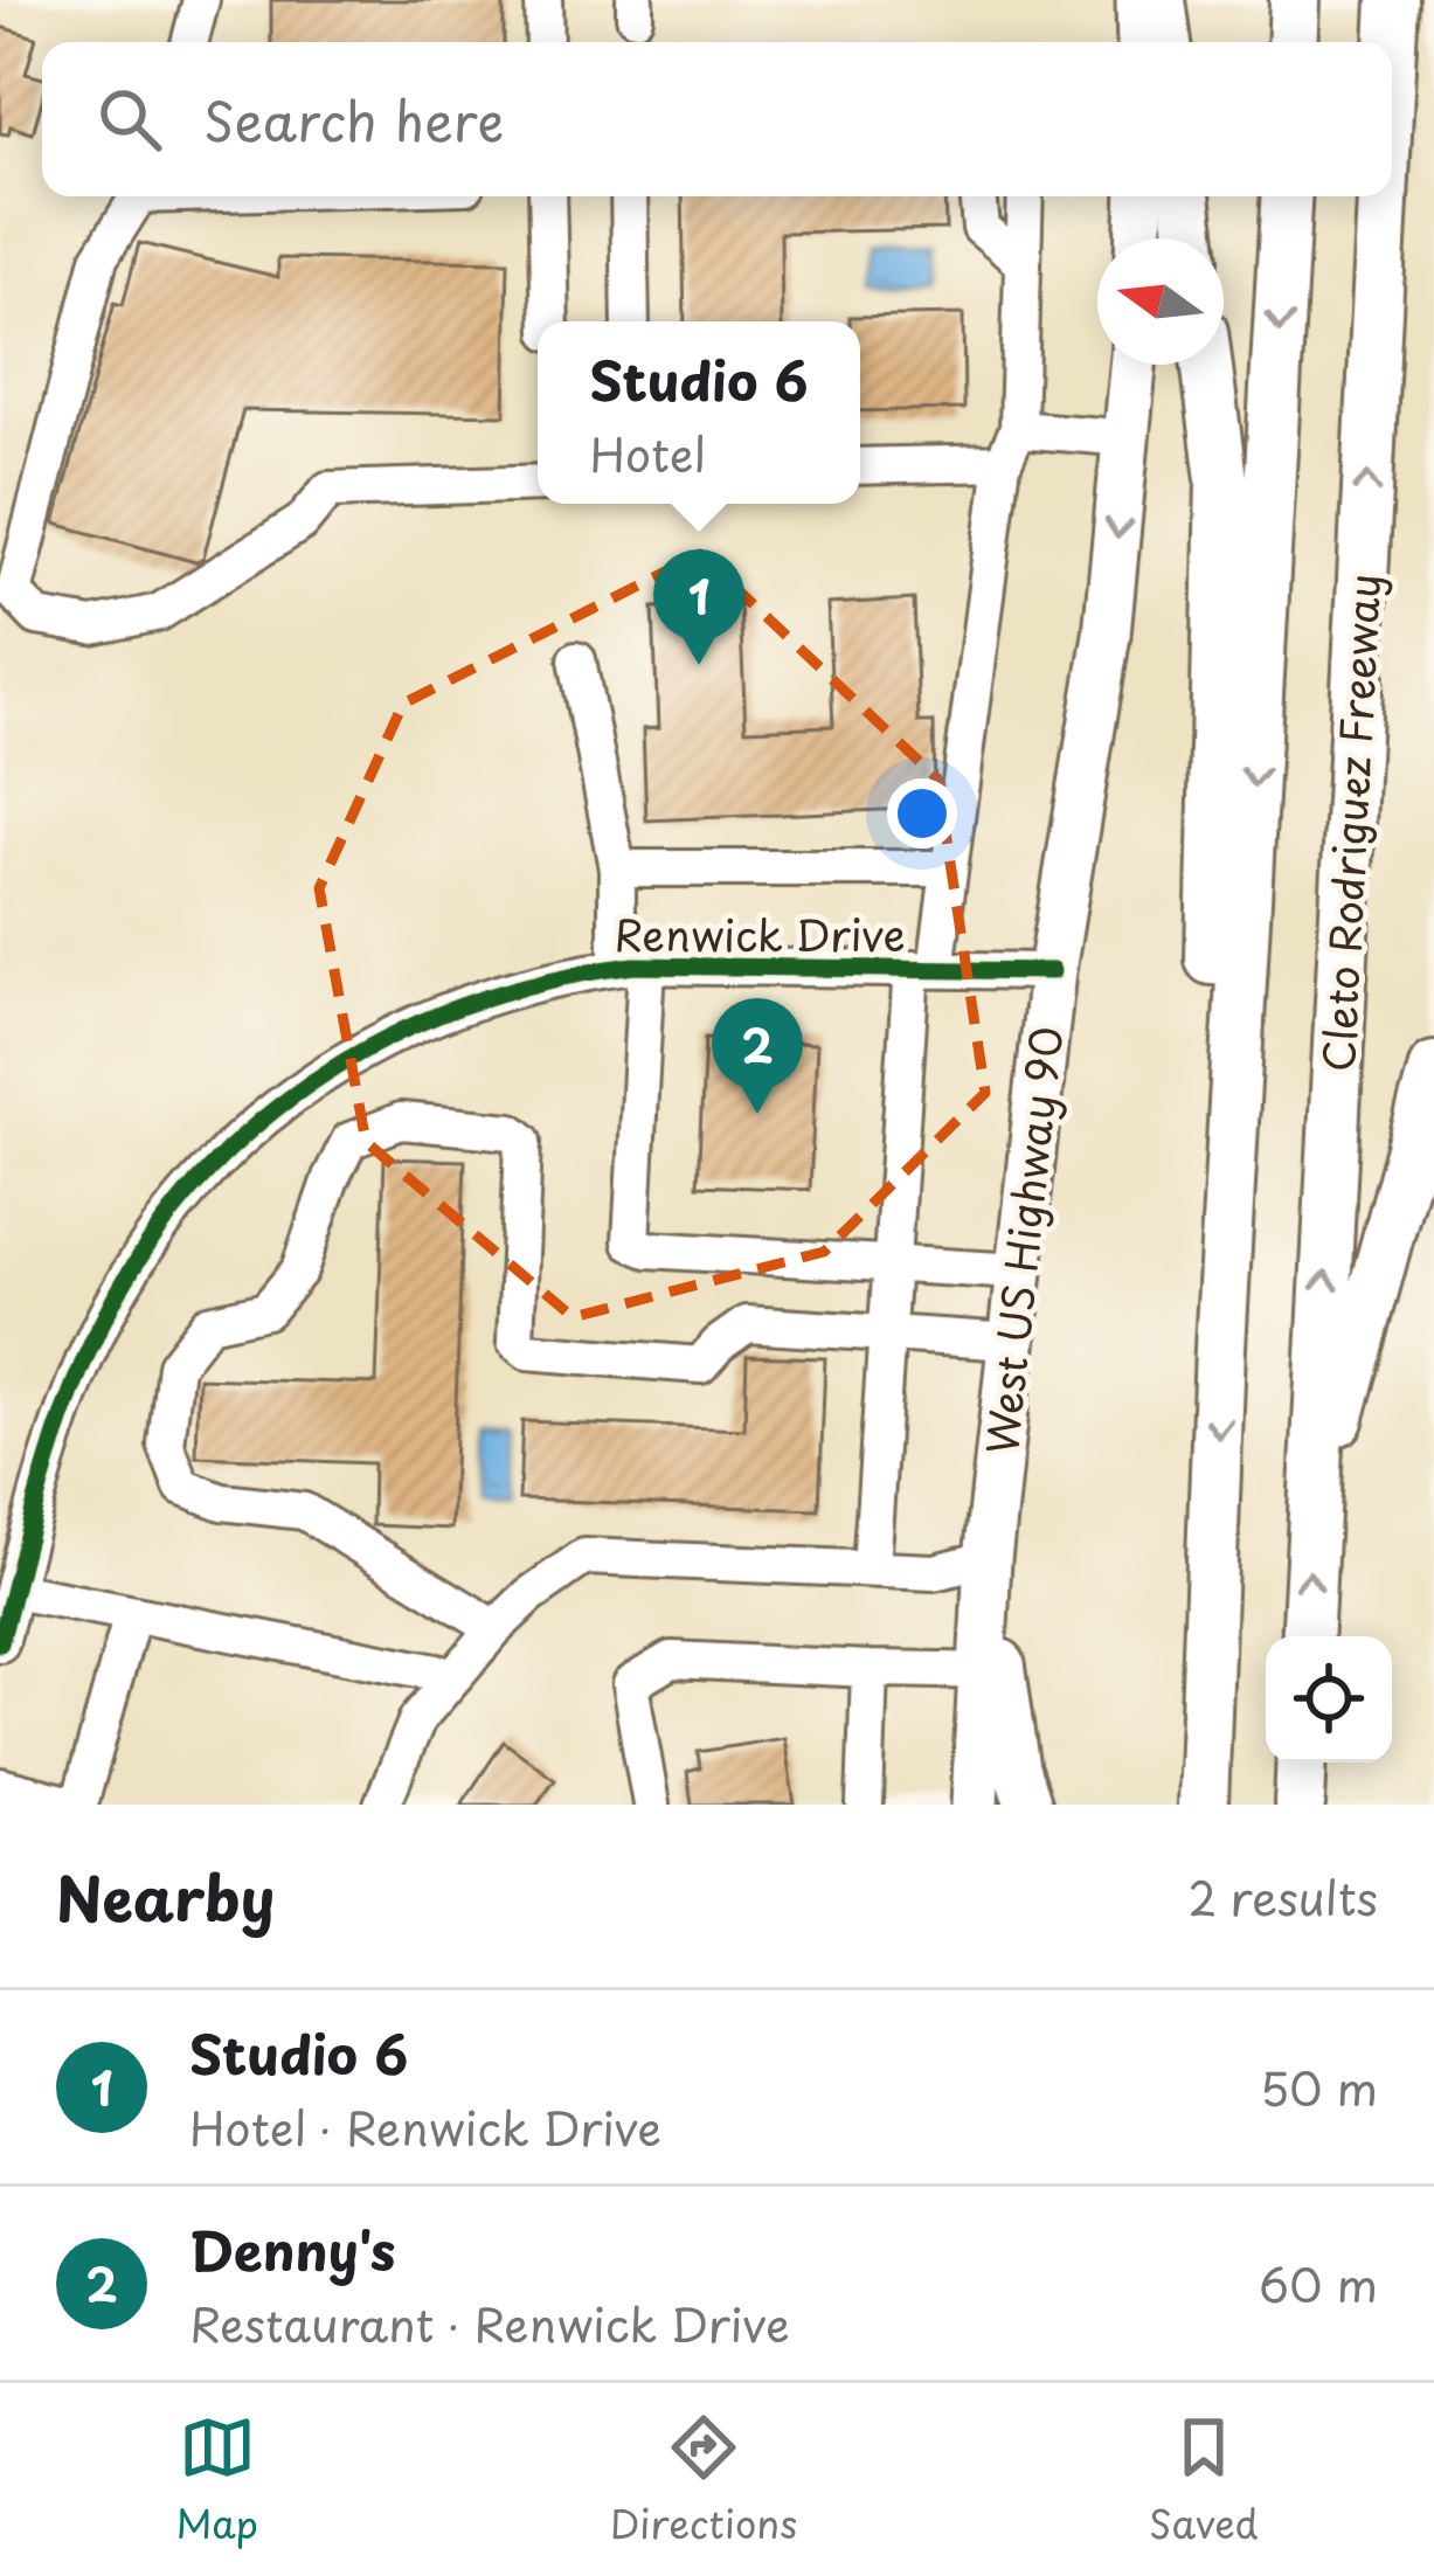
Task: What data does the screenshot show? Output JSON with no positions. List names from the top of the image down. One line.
{"streets":{"highway":["Cleto Rodriguez Freeway"],"main road":["West US Highway 90"],"street":["Renwick Drive"]},"crossings":[["Renwick Drive","West US Highway 90"]],"one_way":["West US Highway 90"],"north":"left","page":{"search":"Search here","popup":["Studio 6","Hotel"],"pins":["1","2"],"heading":["Nearby","2 results"],"list":[{"mark":"1","name":"Studio 6","note":"Hotel · Renwick Drive","value":"50 m"},{"mark":"2","name":"Denny's","note":"Restaurant · Renwick Drive","value":"60 m"}],"nav":["Map","Directions","Saved"]}}
